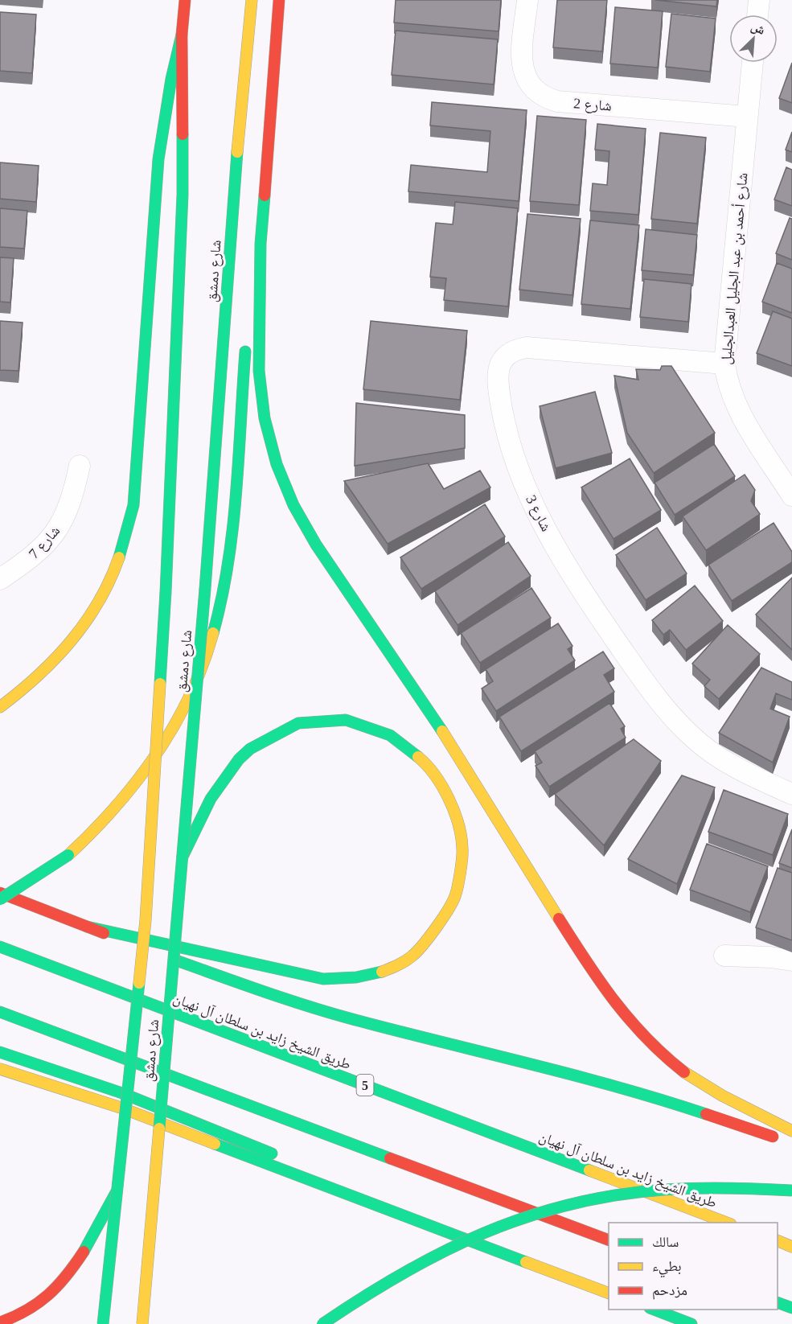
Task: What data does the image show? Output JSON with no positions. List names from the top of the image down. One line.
{"streets":{"main road":["شارع دمشق","طريق الشيخ زايد بن سلطان آل نهيان","5"],"street":["شارع 2","شارع أحمد بن عبد الجليل العبدالجليل","شارع 3","شارع 7"]},"crossings":[["شارع 2","شارع أحمد بن عبد الجليل العبدالجليل"],["شارع أحمد بن عبد الجليل العبدالجليل","شارع 3"]],"legend":["سالك","بطيء","مزدحم"],"north":"top right"}
